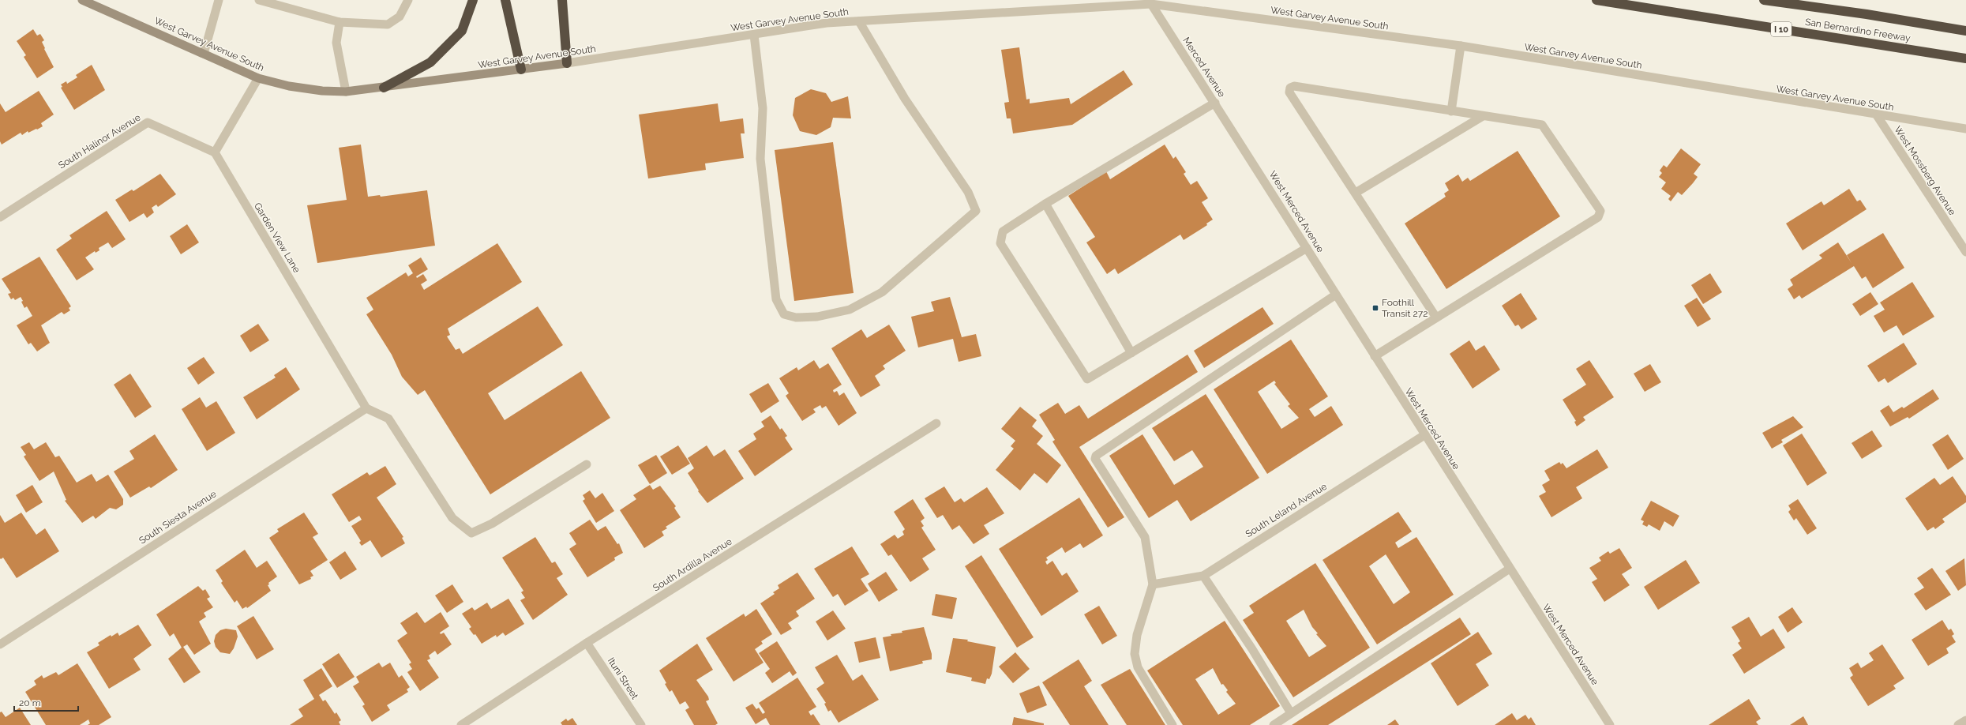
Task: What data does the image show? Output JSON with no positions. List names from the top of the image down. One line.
{"streets":{"highway":["I 10","San Bernardino Freeway"],"main road":["West Garvey Avenue South"],"street":["Merced Avenue","South Halinor Avenue","West Mossberg Avenue","West Merced Avenue","Garden View Lane","South Leland Avenue","South Siesta Avenue","South Ardilla Avenue","Ituni Street"]},"crossings":[["West Garvey Avenue South","Merced Avenue"],["West Garvey Avenue South","West Mossberg Avenue"],["Merced Avenue","West Merced Avenue"],["South Halinor Avenue","Garden View Lane"],["West Merced Avenue","South Leland Avenue"],["Garden View Lane","South Siesta Avenue"],["South Ardilla Avenue","Ituni Street"]],"places":{"transit":["Foothill Transit 272"]},"scale_bar":"20 m"}
